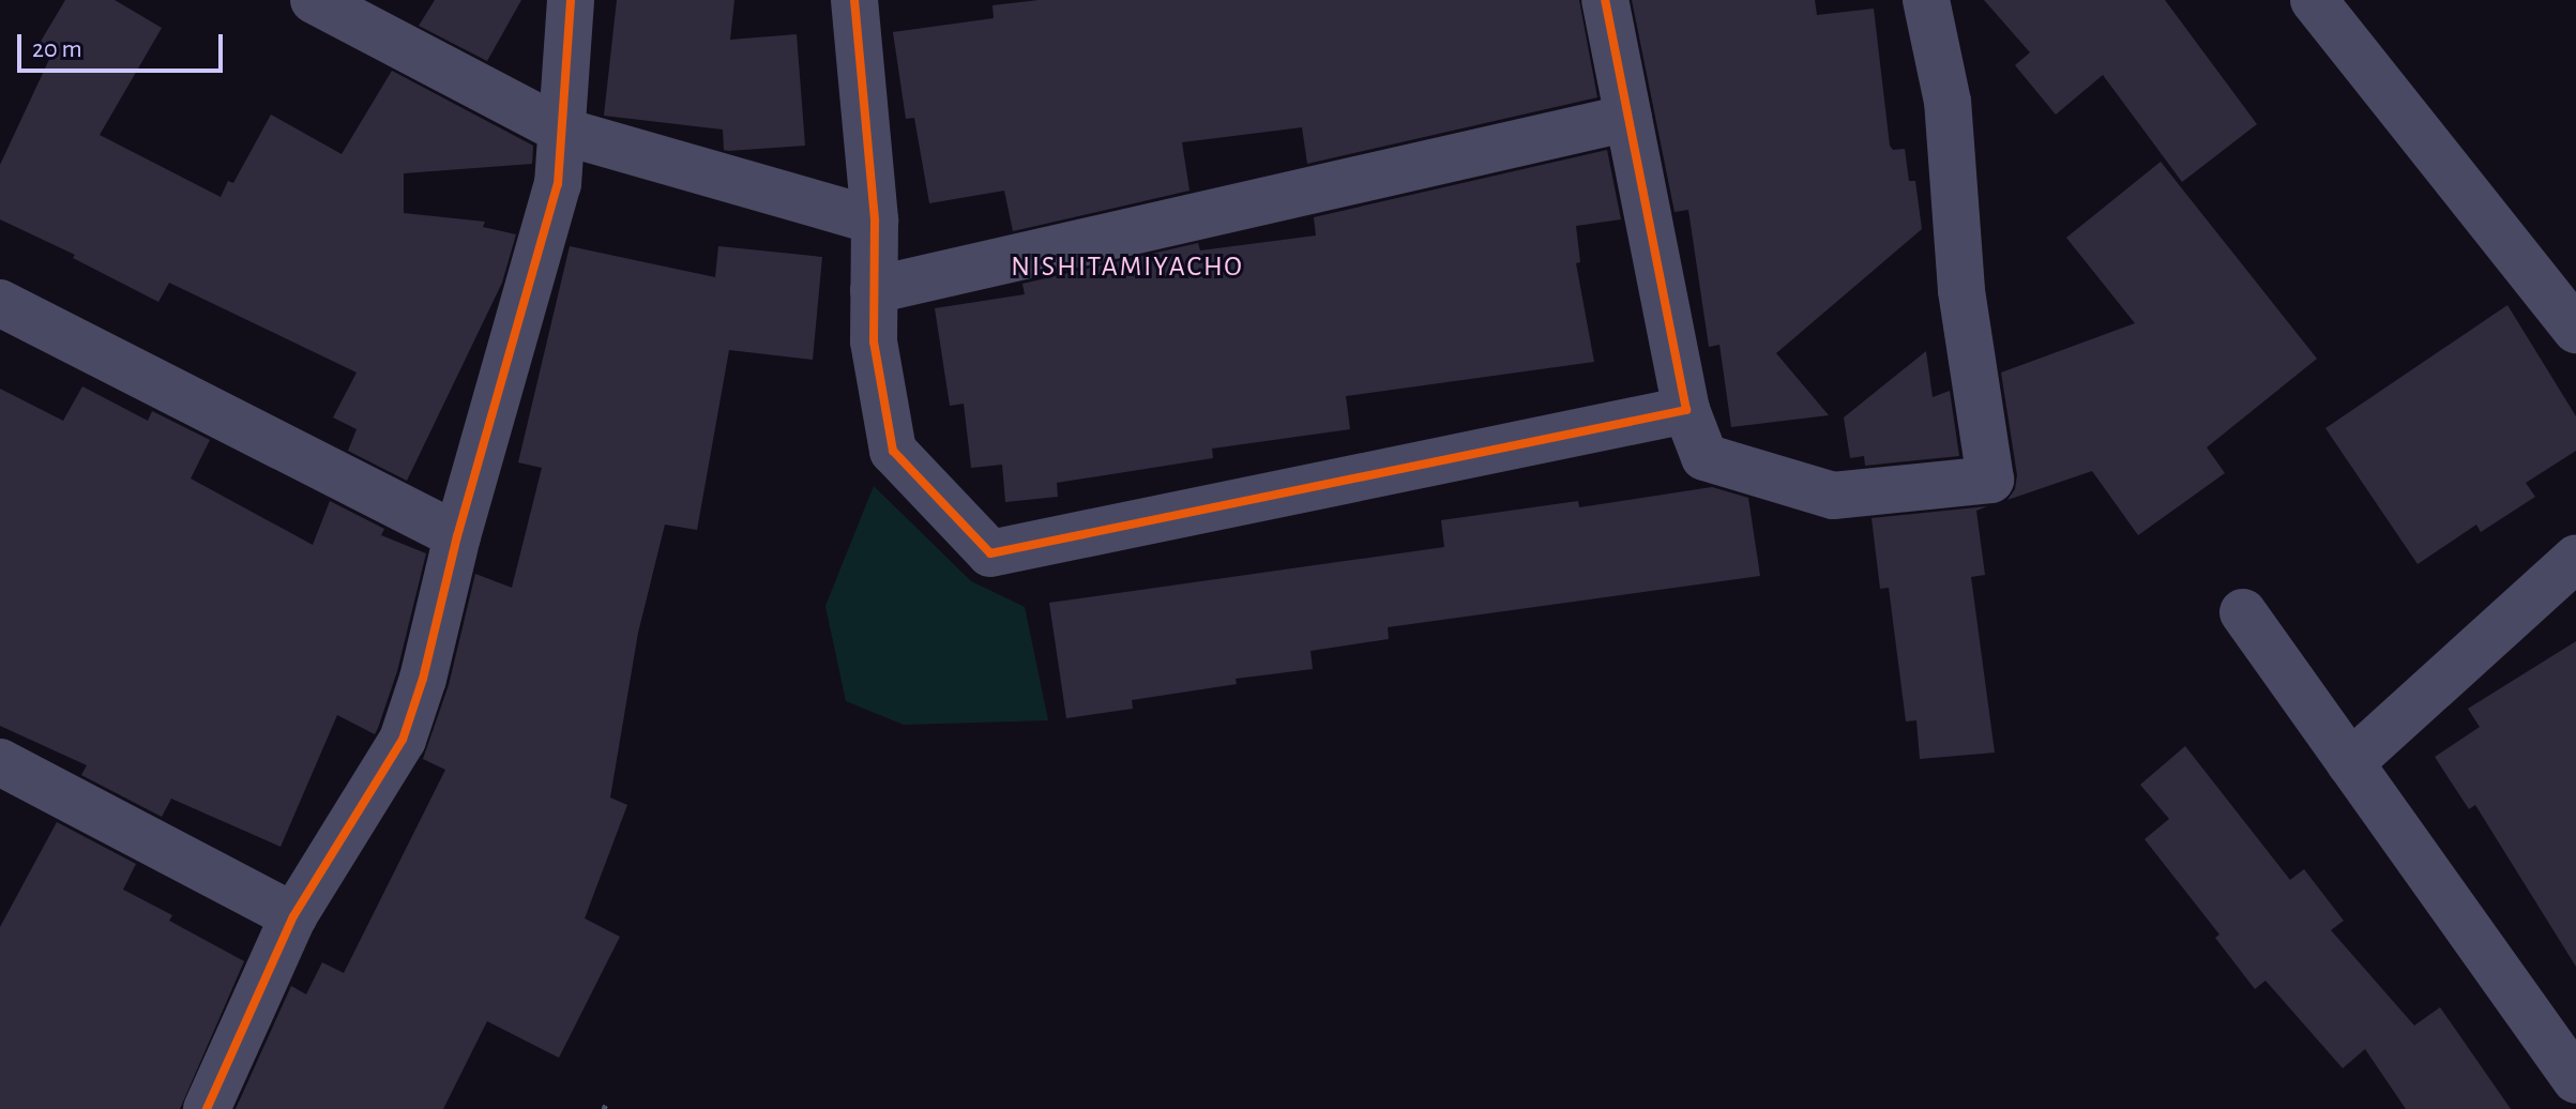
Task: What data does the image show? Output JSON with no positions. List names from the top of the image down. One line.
{"districts":["NISHITAMIYACHO"],"scale_bar":"20 m"}
